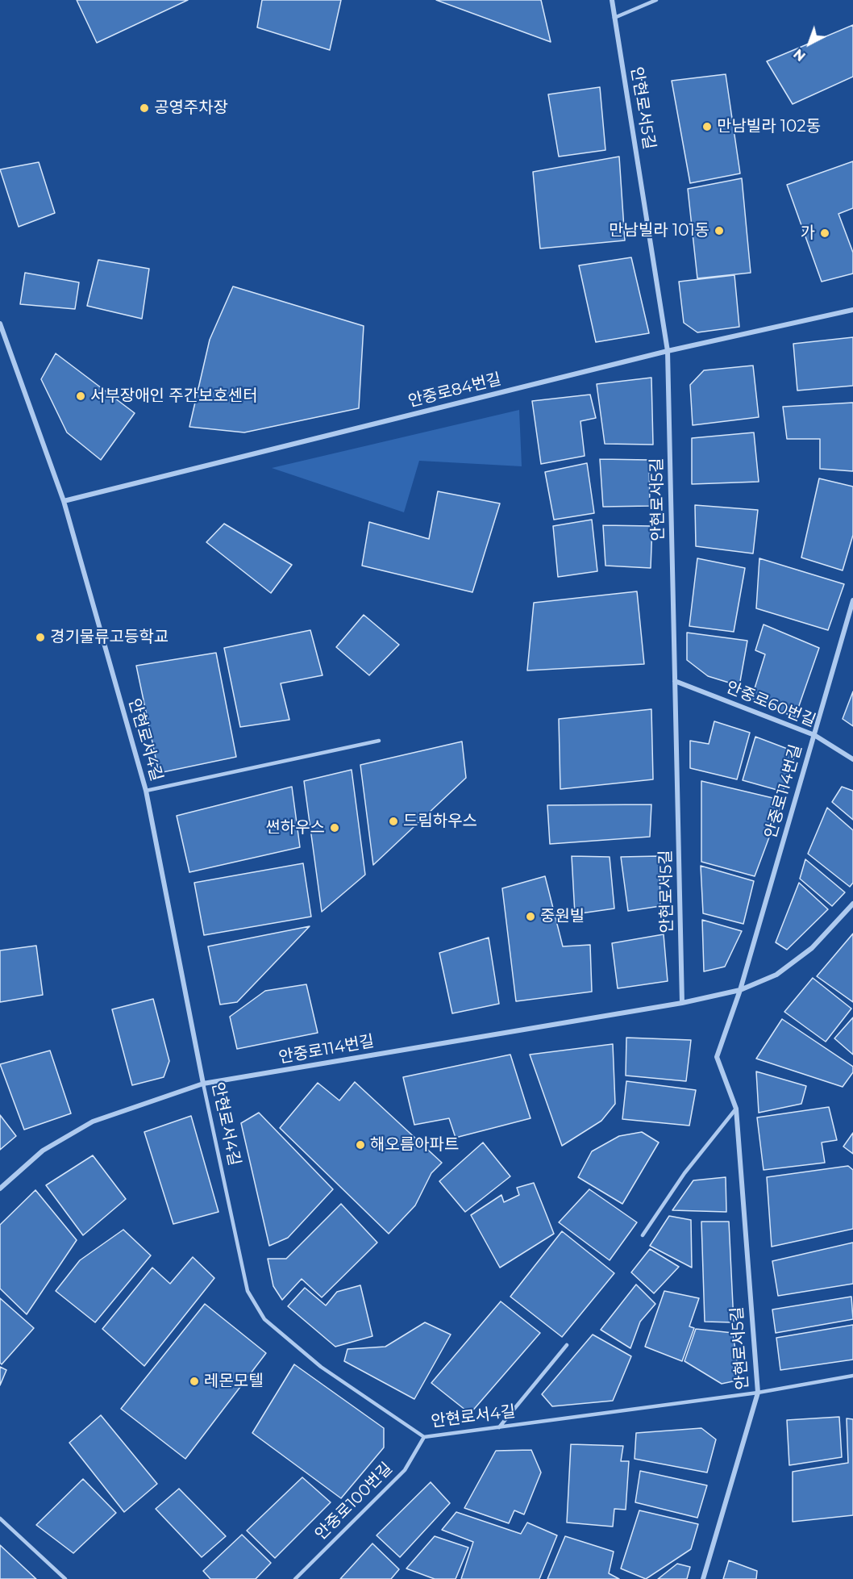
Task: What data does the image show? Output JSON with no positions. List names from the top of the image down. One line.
{"streets":{"street":["안현로서5길","안중로84번길","안중로60번길","안현로서4길","안중로114번길"],"lane":["안중로100번길"]},"crossings":[["안현로서5길","안중로84번길"],["안현로서5길","안중로60번길"],["안현로서5길","안현로서4길"],["안현로서5길","안중로114번길"],["안중로84번길","안현로서4길"],["안중로60번길","안중로114번길"],["안현로서4길","안중로114번길"],["안현로서4길","안중로100번길"]],"places":["공영주차장","만남빌라 102동","만남빌라 101동","가","서부장애인 주간보호센터","경기물류고등학교","드림하우스","썬하우스","중원빌","해오름아파트","레몬모텔"],"north":"bottom left"}
